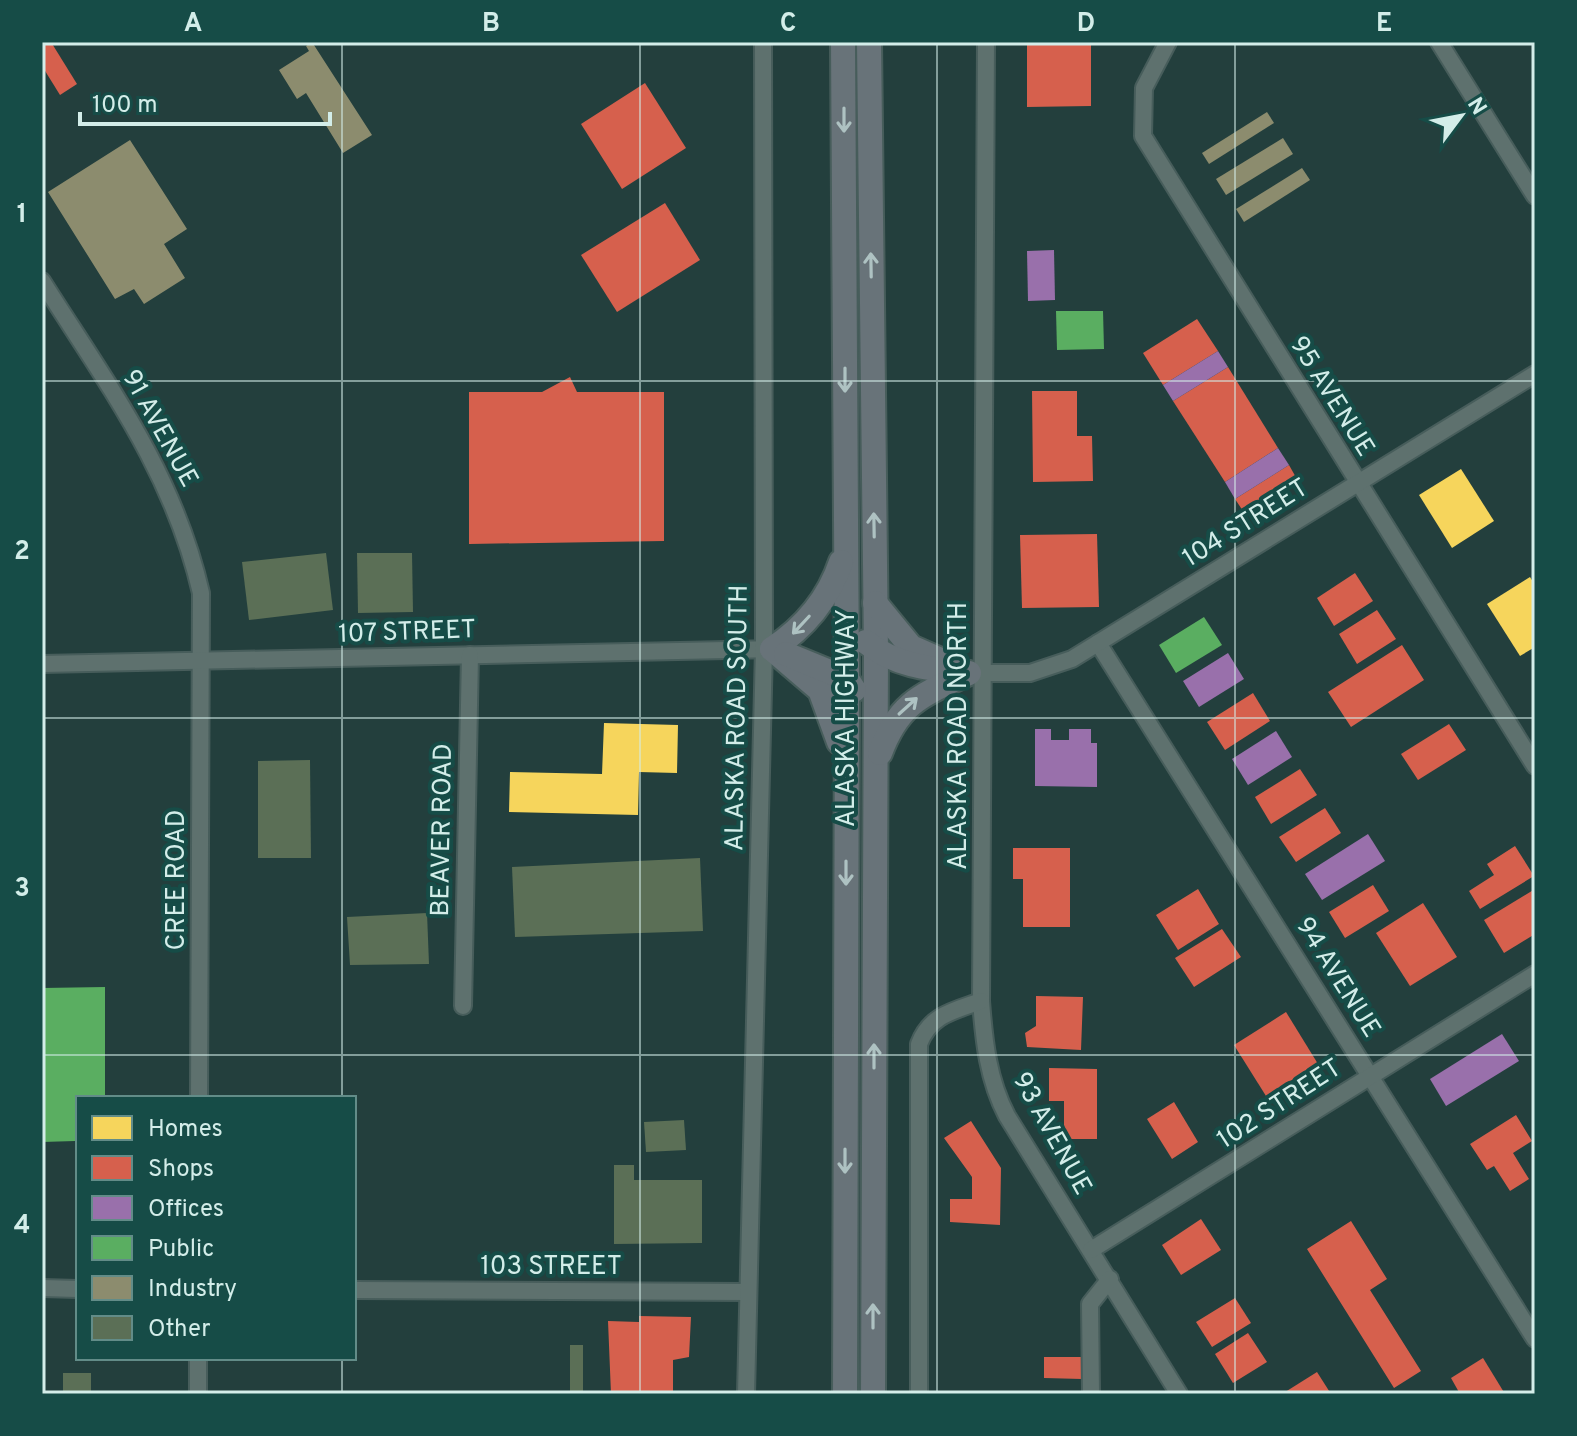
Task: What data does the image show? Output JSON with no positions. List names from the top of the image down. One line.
{"streets":{"highway":["ALASKA HIGHWAY"],"street":["95 AVENUE","91 AVENUE","104 STREET","107 STREET","ALASKA ROAD SOUTH","ALASKA ROAD NORTH","BEAVER ROAD","CREE ROAD","94 AVENUE","102 STREET","93 AVENUE","103 STREET"]},"crossings":[["95 AVENUE","104 STREET"],["91 AVENUE","107 STREET"],["91 AVENUE","CREE ROAD"],["104 STREET","ALASKA ROAD NORTH"],["104 STREET","94 AVENUE"],["107 STREET","ALASKA ROAD SOUTH"],["107 STREET","BEAVER ROAD"],["107 STREET","CREE ROAD"],["ALASKA ROAD SOUTH","103 STREET"],["ALASKA ROAD NORTH","93 AVENUE"],["94 AVENUE","102 STREET"],["102 STREET","93 AVENUE"]],"legend":["Homes","Shops","Offices","Public","Industry","Other"],"scale_bar":"100 m","north":"top right","grid":{"columns":["A","B","C","D","E"],"rows":["1","2","3","4"]}}
